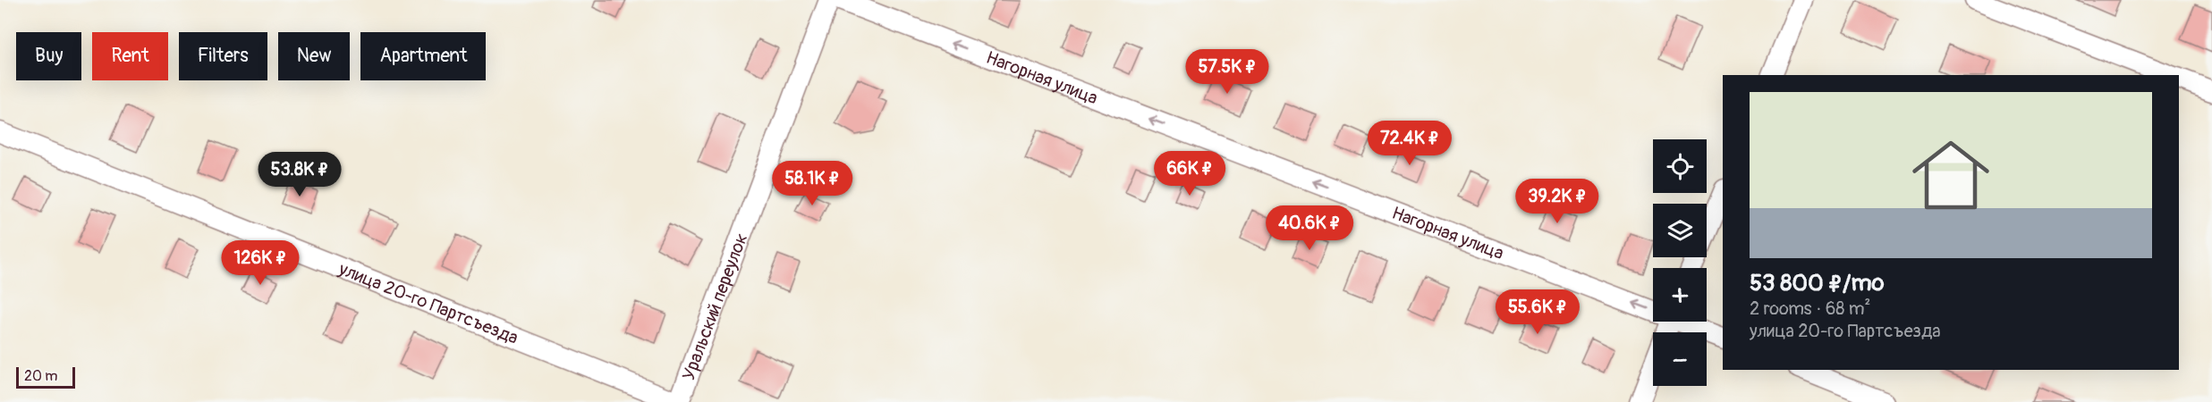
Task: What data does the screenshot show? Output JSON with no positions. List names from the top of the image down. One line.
{"streets":{"street":["Нагорная улица","улица 20-го Партсъезда","Уральский переулок"]},"crossings":[["улица 20-го Партсъезда","Уральский переулок"]],"one_way":["Нагорная улица"],"scale_bar":"20 m","page":{"chip":["Buy","Rent","Filters","New","Apartment"],"price":["57.5K ₽","72.4K ₽","66K ₽","53.8K ₽","58.1K ₽","39.2K ₽","40.6K ₽","126K ₽","55.6K ₽"],"list":[{"name":"53 800 ₽/mo","note":"2 rooms · 68 m² · улица 20-го Партсъезда"}],"map_buttons":["+","−"],"scale":"20 m"}}
